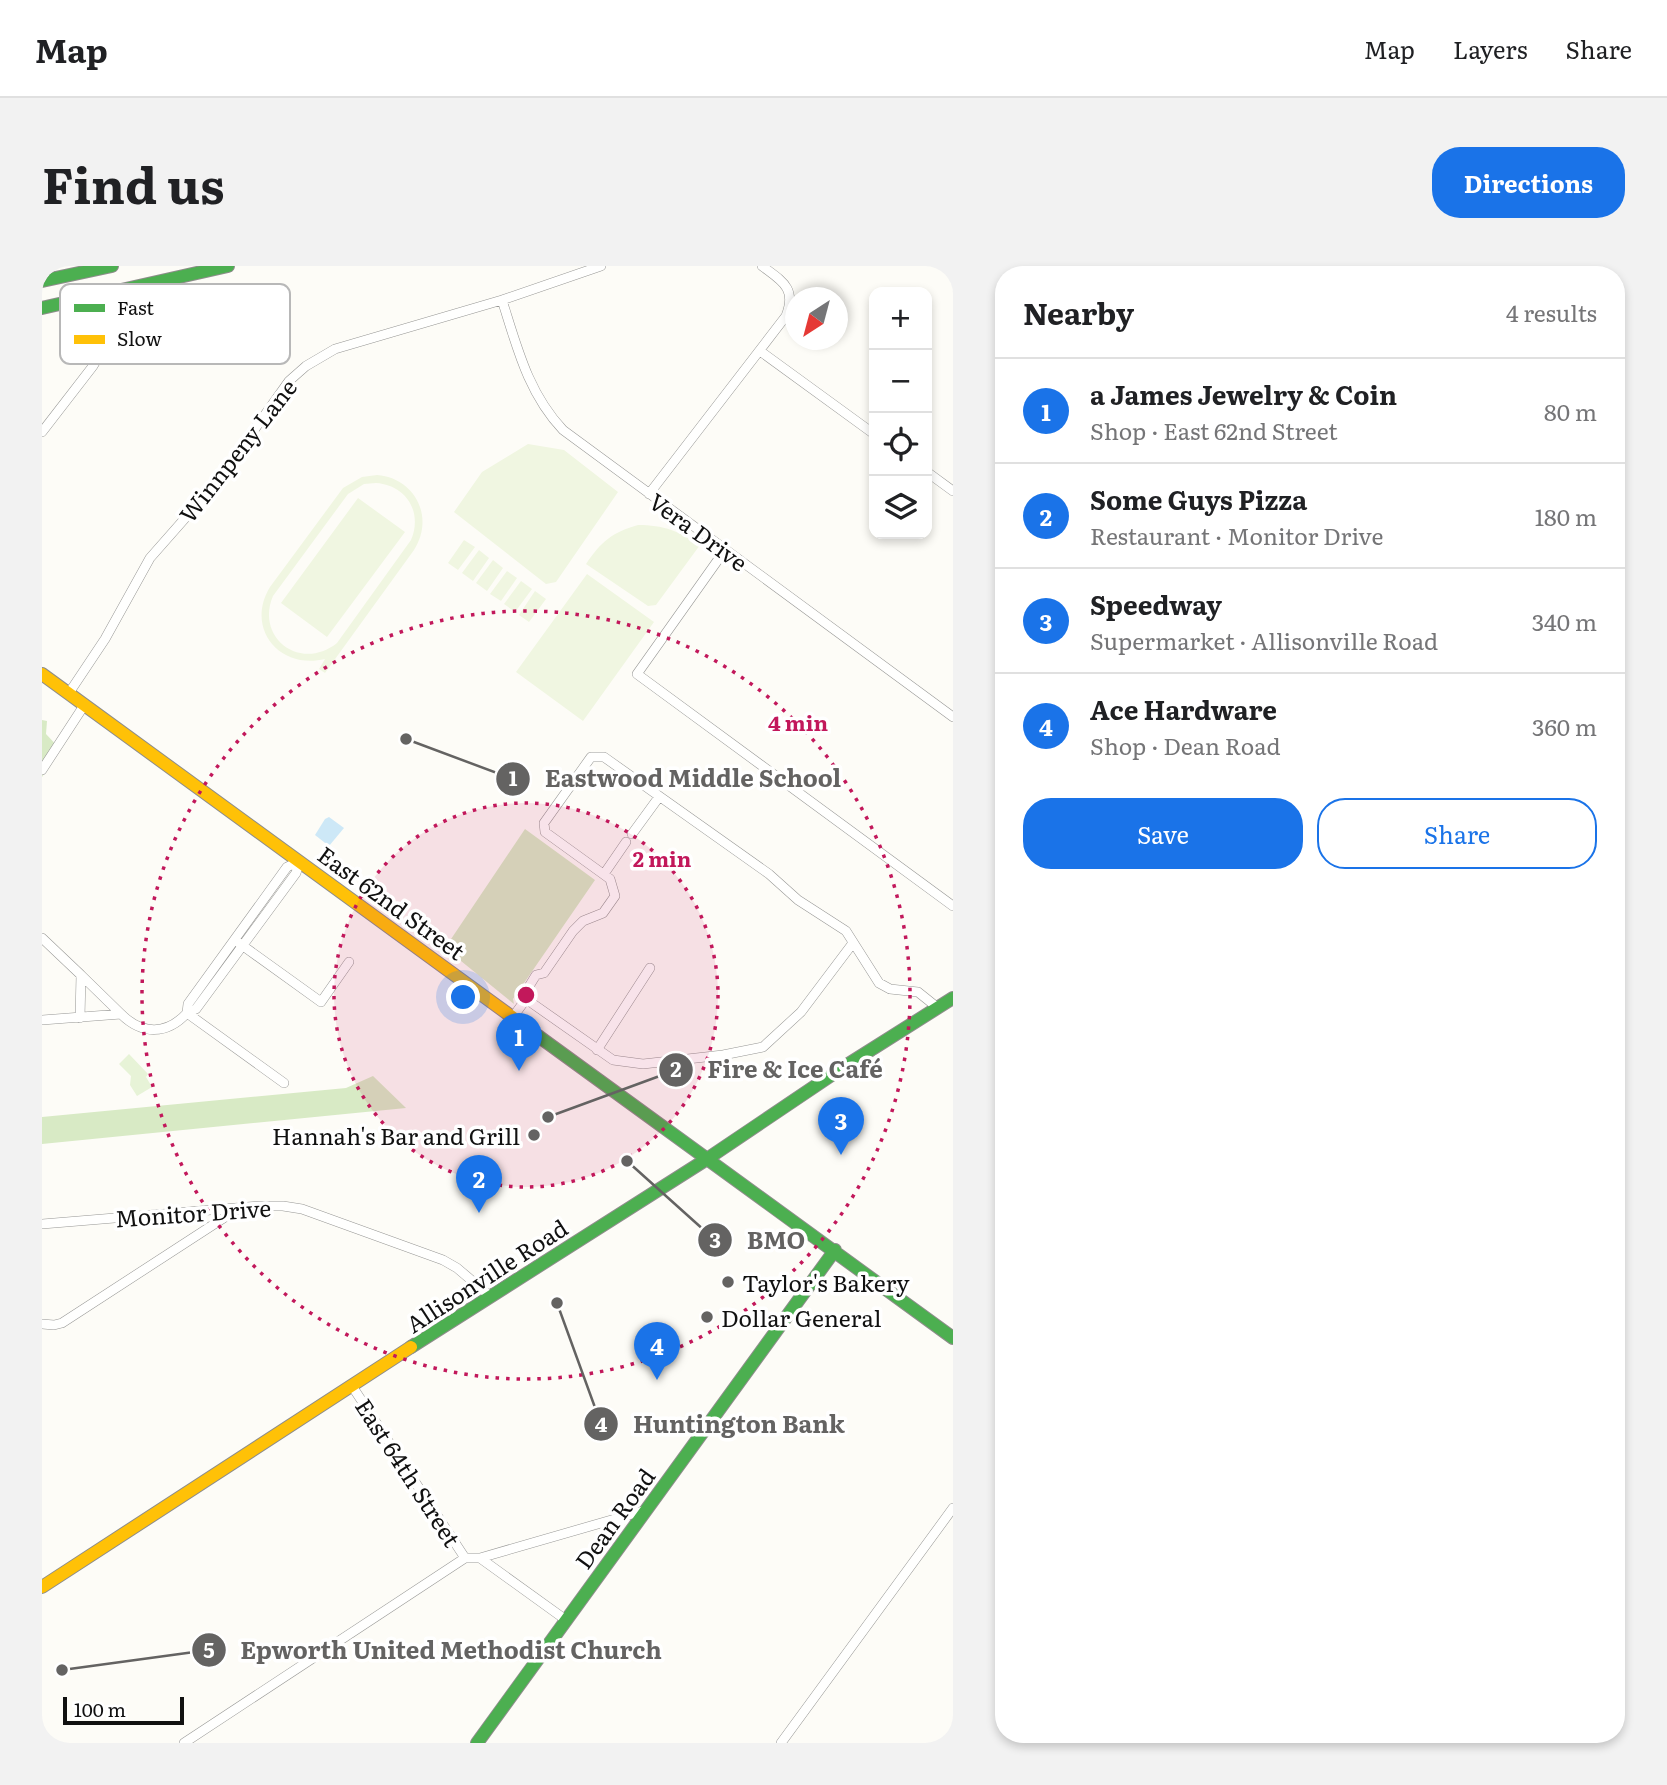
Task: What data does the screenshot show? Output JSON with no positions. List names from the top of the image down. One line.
{"streets":{"street":["Winnpeny Lane","Vera Drive","East 62nd Street","Monitor Drive","Allisonville Road","East 64th Street","Dean Road"]},"crossings":[["Winnpeny Lane","Vera Drive"],["Winnpeny Lane","East 62nd Street"],["East 62nd Street","Allisonville Road"],["East 62nd Street","Dean Road"],["Monitor Drive","Allisonville Road"],["Allisonville Road","East 64th Street"],["East 64th Street","Dean Road"]],"places":["Eastwood Middle School","Fire & Ice Café","Hannah's Bar and Grill","BMO","Taylor's Bakery","Huntington Bank","Dollar General","Epworth United Methodist Church"],"legend":["Fast","Slow"],"scale_bar":"100 m","north":"bottom left","page":{"header":"Map","nav":["Map","Layers","Share"],"title":"Find us","buttons":["Directions",["Save","Share"]],"heading":["Nearby","4 results"],"map_buttons":["+","−"],"list":[{"mark":"1","name":"a James Jewelry & Coin","note":"Shop · East 62nd Street","value":"80 m"},{"mark":"2","name":"Some Guys Pizza","note":"Restaurant · Monitor Drive","value":"180 m"},{"mark":"3","name":"Speedway","note":"Supermarket · Allisonville Road","value":"340 m"},{"mark":"4","name":"Ace Hardware","note":"Shop · Dean Road","value":"360 m"}],"pins":["1","3","2","4"],"scale":"100 m"},"rings":["4 min","2 min"]}
